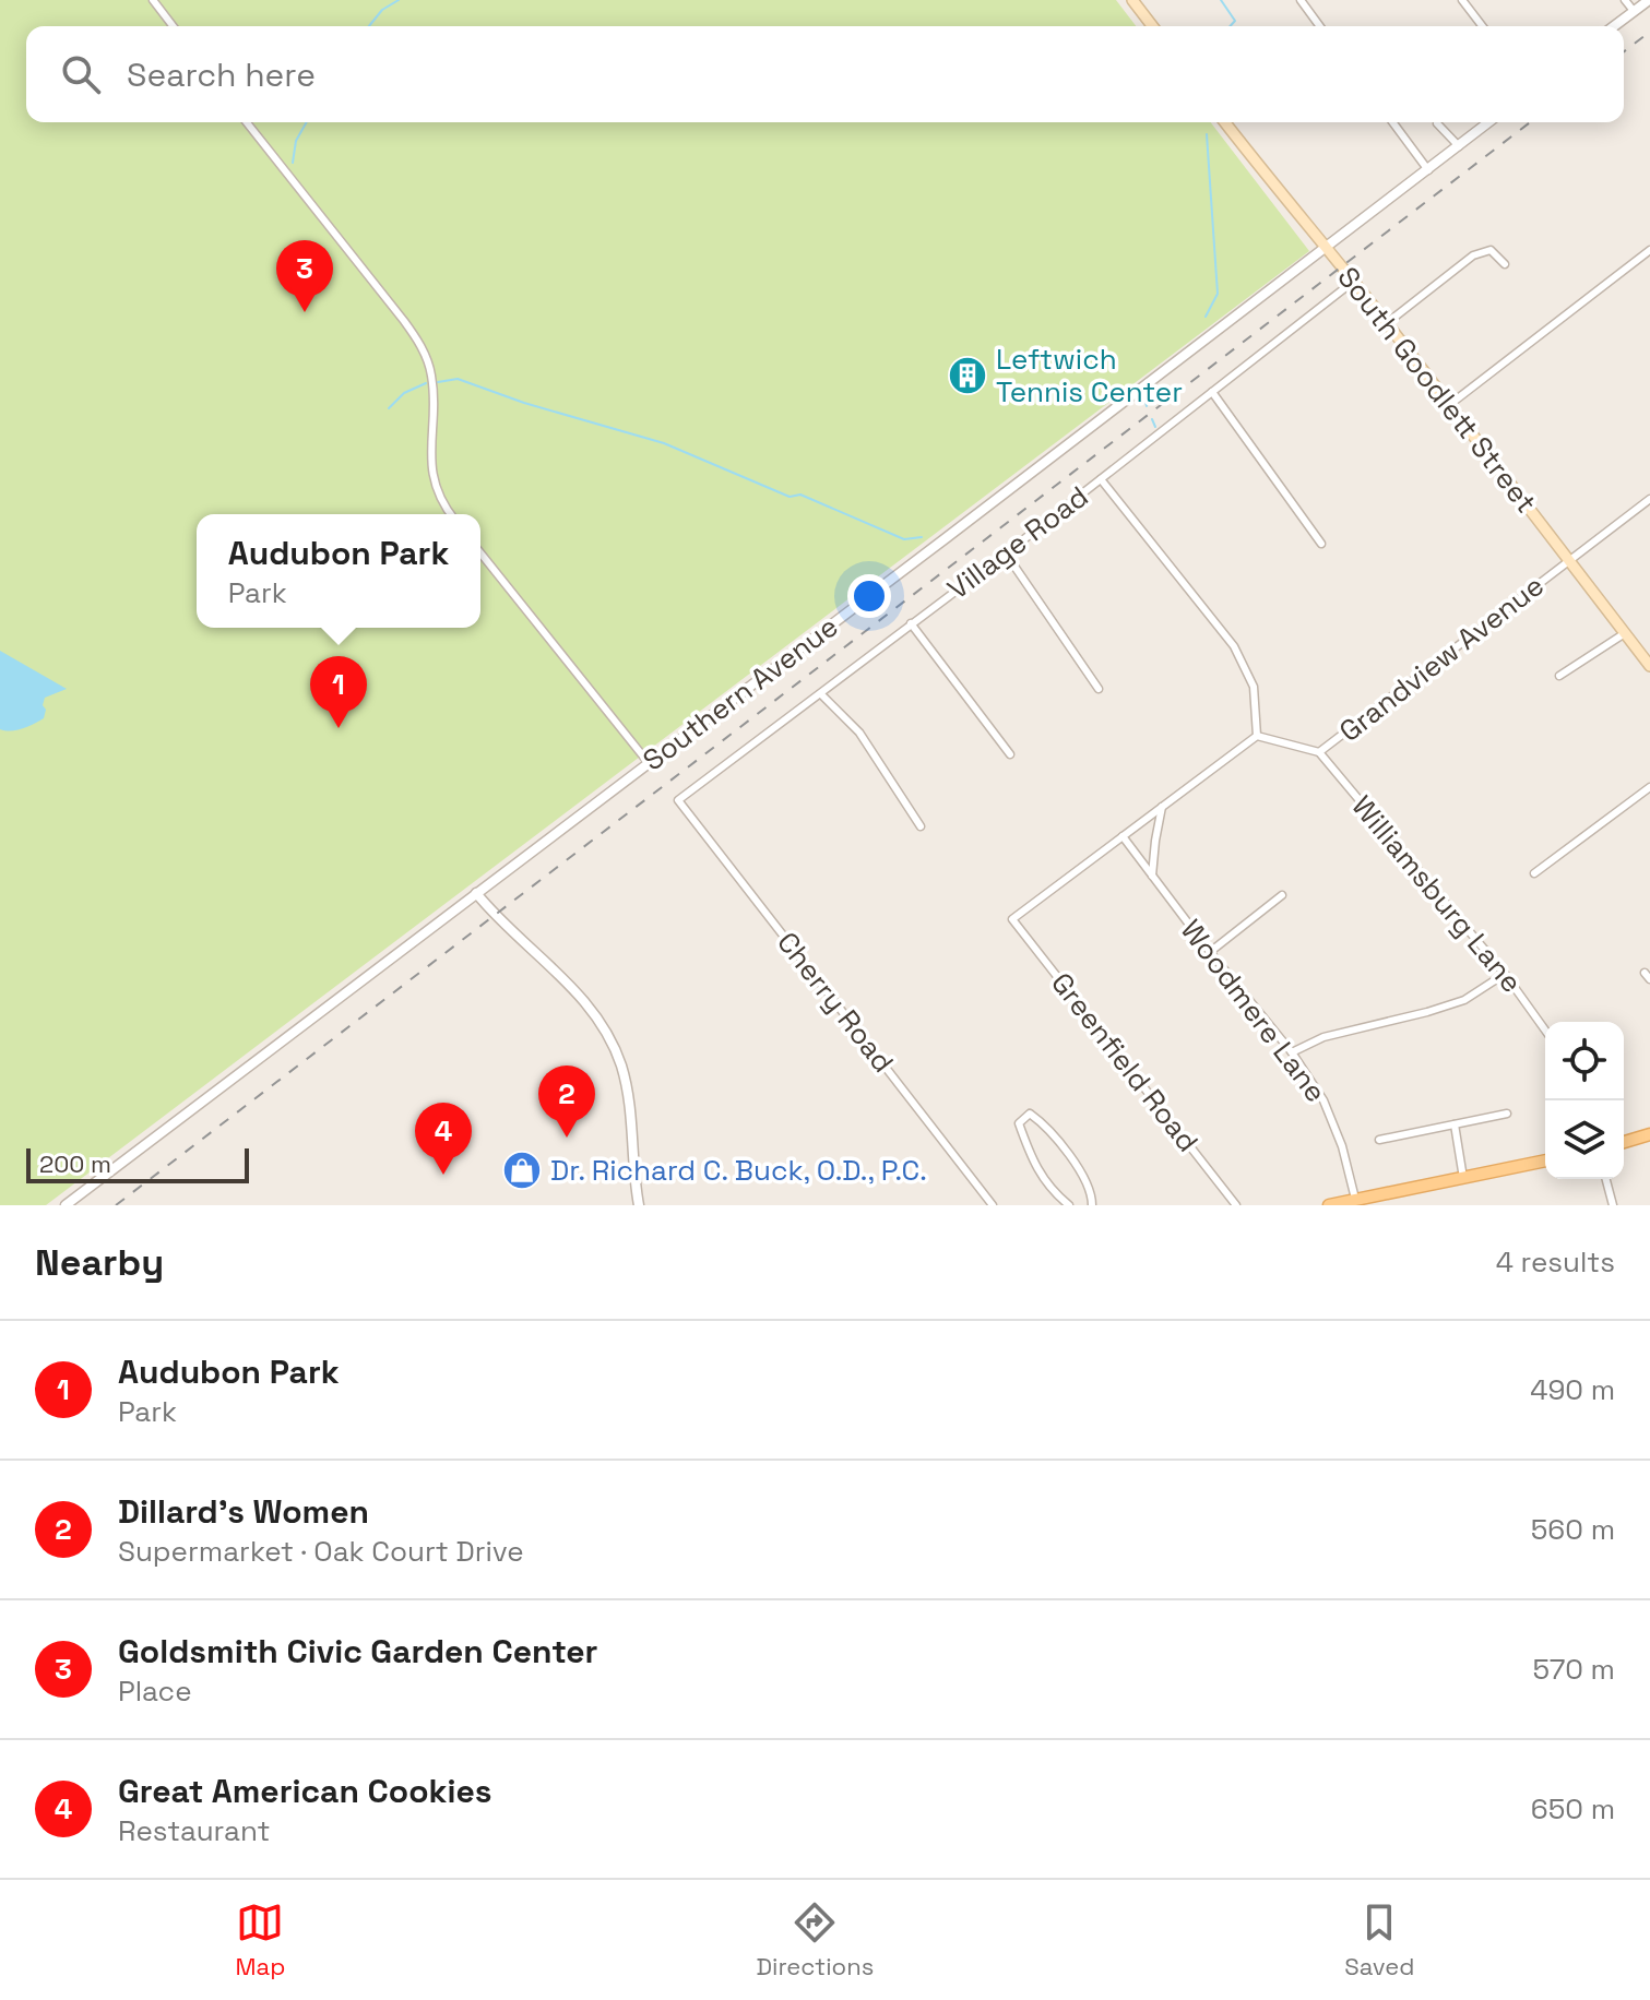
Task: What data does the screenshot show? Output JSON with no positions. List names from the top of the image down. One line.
{"streets":{"main road":["South Goodlett Street"],"street":["Village Road","Grandview Avenue","Southern Avenue","Williamsburg Lane","Cherry Road","Woodmere Lane","Greenfield Road"]},"crossings":[["South Goodlett Street","Village Road"],["South Goodlett Street","Grandview Avenue"],["South Goodlett Street","Southern Avenue"],["Village Road","Cherry Road"],["Grandview Avenue","Williamsburg Lane"],["Woodmere Lane","Greenfield Road"]],"places":{"building":["Leftwich Tennis Center"],"shop":["Dr. Richard C. Buck, O.D., P.C."]},"scale_bar":"200 m","page":{"search":"Search here","pins":["3","1","2","4"],"popup":["Audubon Park","Park"],"scale":"200 m","heading":["Nearby","4 results"],"list":[{"mark":"1","name":"Audubon Park","note":"Park","value":"490 m"},{"mark":"2","name":"Dillard's Women","note":"Supermarket · Oak Court Drive","value":"560 m"},{"mark":"3","name":"Goldsmith Civic Garden Center","note":"Place","value":"570 m"},{"mark":"4","name":"Great American Cookies","note":"Restaurant","value":"650 m"}],"nav":["Map","Directions","Saved"]}}
